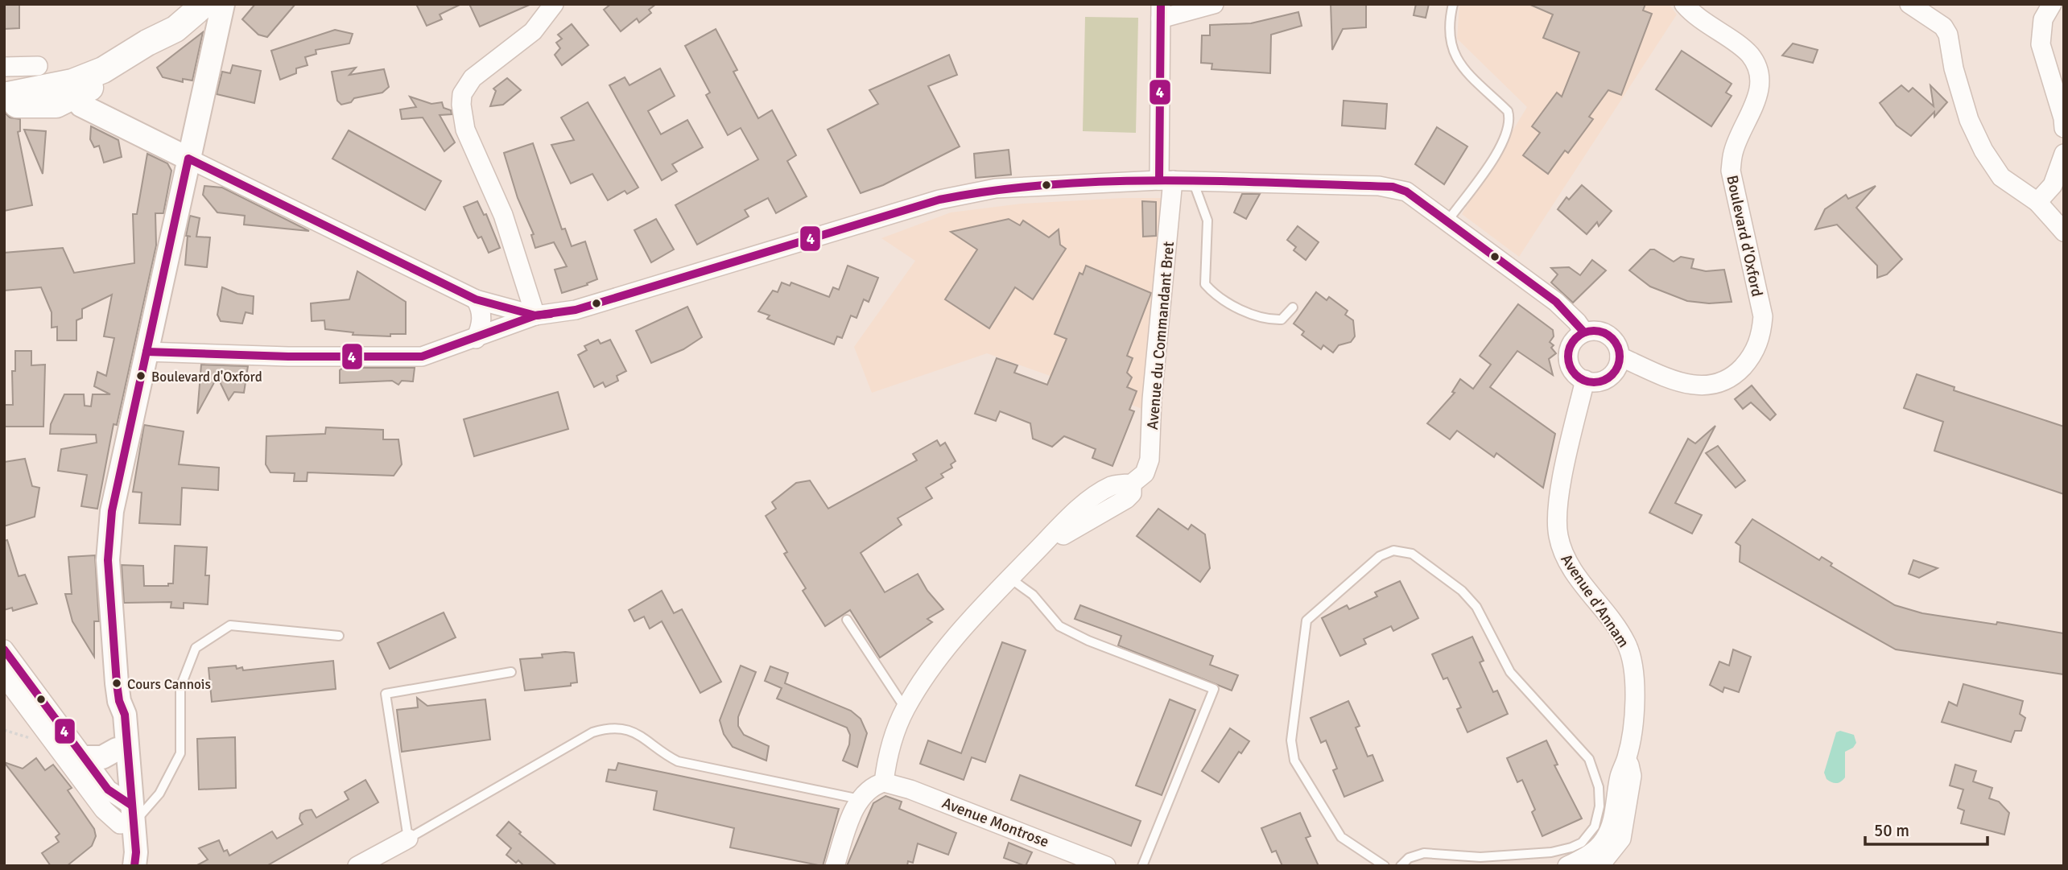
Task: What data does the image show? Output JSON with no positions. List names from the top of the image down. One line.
{"streets":{"street":["Boulevard d'Oxford","Avenue du Commandant Bret","Avenue d'Annam","Avenue Montrose"]},"crossings":[["Boulevard d'Oxford","Avenue d'Annam"],["Avenue du Commandant Bret","Avenue Montrose"]],"places":["Boulevard d'Oxford","Cours Cannois"],"lines":["transit line 4"],"scale_bar":"50 m"}
